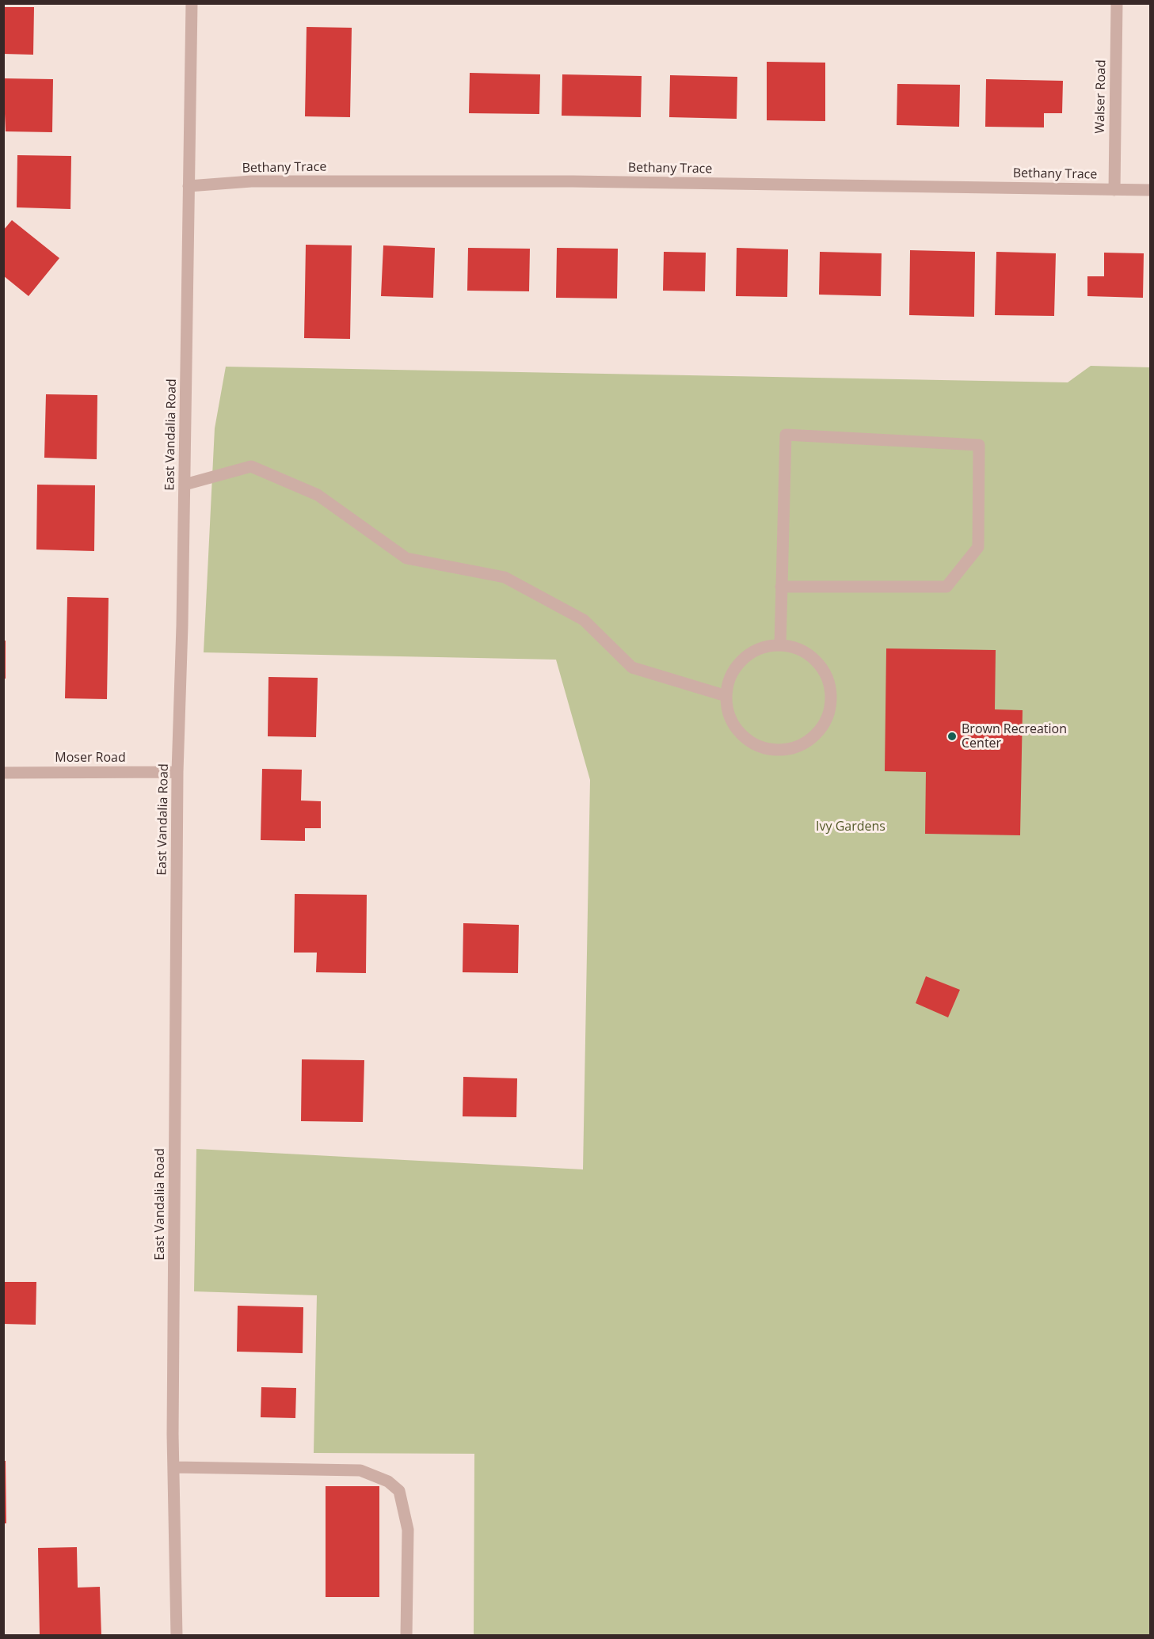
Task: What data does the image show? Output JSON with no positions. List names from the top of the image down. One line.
{"streets":{"street":["Walser Road","Bethany Trace","East Vandalia Road","Moser Road"]},"crossings":[["Walser Road","Bethany Trace"],["Bethany Trace","East Vandalia Road"],["East Vandalia Road","Moser Road"]],"parks":["Ivy Gardens"],"places":["Brown Recreation Center"]}
